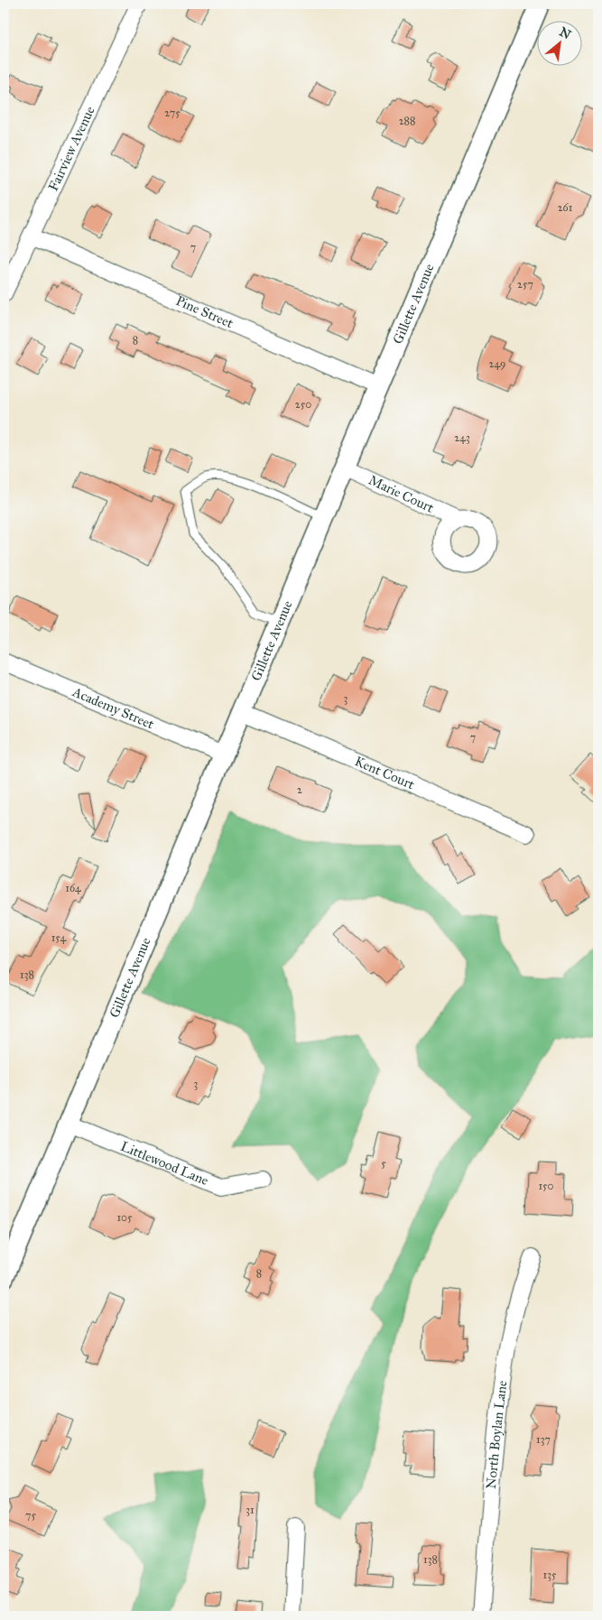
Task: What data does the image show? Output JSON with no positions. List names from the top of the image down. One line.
{"streets":{"street":["Fairview Avenue","Gillette Avenue","Pine Street","Marie Court","Academy Street","Kent Court","Littlewood Lane","North Boylan Lane"]},"crossings":[["Fairview Avenue","Pine Street"],["Gillette Avenue","Pine Street"],["Gillette Avenue","Marie Court"],["Gillette Avenue","Academy Street"],["Gillette Avenue","Kent Court"],["Gillette Avenue","Littlewood Lane"]],"house_numbers":["275","288","261","7","257","8","249","250","243","3","7","2","164","154","138","3","5","150","105","8","137","31","75","138","135"],"north":"top right"}
